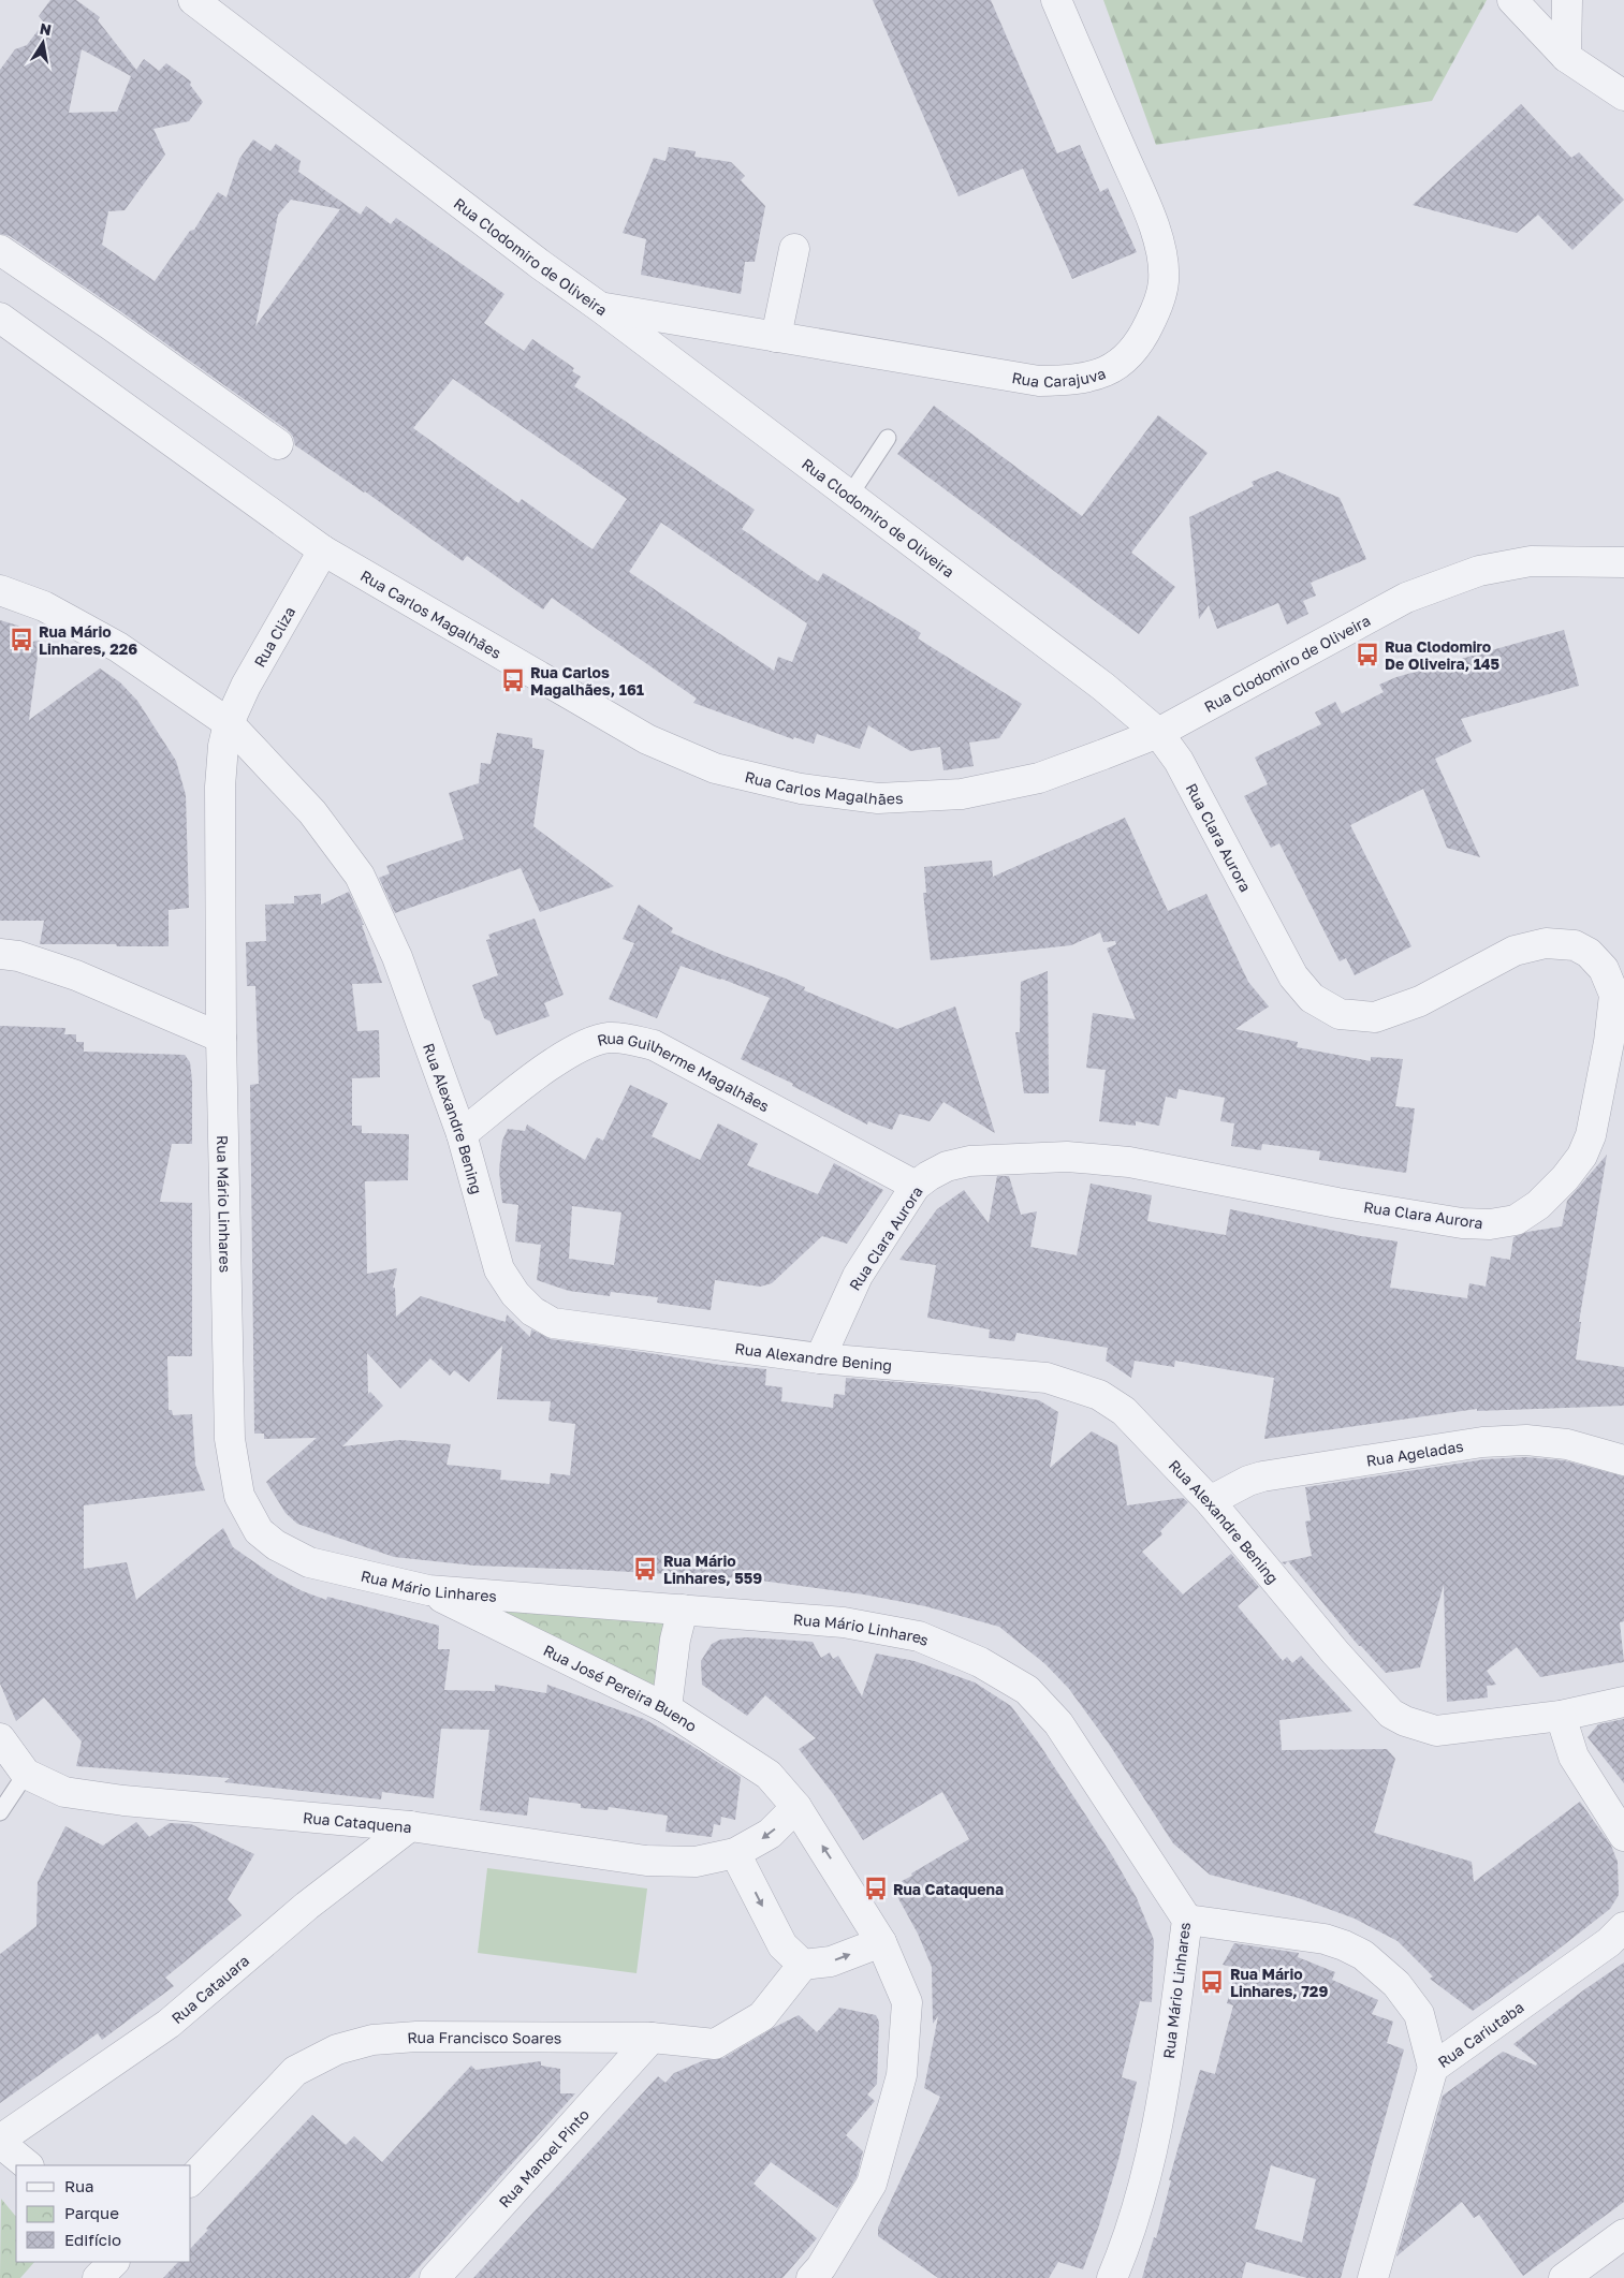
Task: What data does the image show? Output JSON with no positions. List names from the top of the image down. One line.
{"streets":{"street":["Rua Clodomiro de Oliveira","Rua Carajuva","Rua Carlos Magalhães","Rua Cliza","Rua Clara Aurora","Rua Guilherme Magalhães","Rua Alexandre Bening","Rua Mário Linhares","Rua Ageladas","Rua José Pereira Bueno","Rua Cataquena","Rua Catauara","Rua Cariutaba","Rua Francisco Soares","Rua Manoel Pinto"]},"crossings":[["Rua Clodomiro de Oliveira","Rua Carajuva"],["Rua Clodomiro de Oliveira","Rua Carlos Magalhães"],["Rua Clodomiro de Oliveira","Rua Clara Aurora"],["Rua Carlos Magalhães","Rua Cliza"],["Rua Carlos Magalhães","Rua Clara Aurora"],["Rua Cliza","Rua Alexandre Bening"],["Rua Cliza","Rua Mário Linhares"],["Rua Clara Aurora","Rua Guilherme Magalhães"],["Rua Clara Aurora","Rua Alexandre Bening"],["Rua Guilherme Magalhães","Rua Alexandre Bening"],["Rua Alexandre Bening","Rua Mário Linhares"],["Rua Alexandre Bening","Rua Ageladas"],["Rua Mário Linhares","Rua José Pereira Bueno"],["Rua José Pereira Bueno","Rua Cataquena"],["Rua Cataquena","Rua Catauara"],["Rua Francisco Soares","Rua Manoel Pinto"]],"places":{"bus stop":["Rua Mário Linhares, 226","Rua Clodomiro De Oliveira, 145","Rua Carlos Magalhães, 161","Rua Mário Linhares, 559","Rua Cataquena","Rua Mário Linhares, 729"]},"legend":["Rua","Parque","Edifício"],"north":"top"}
